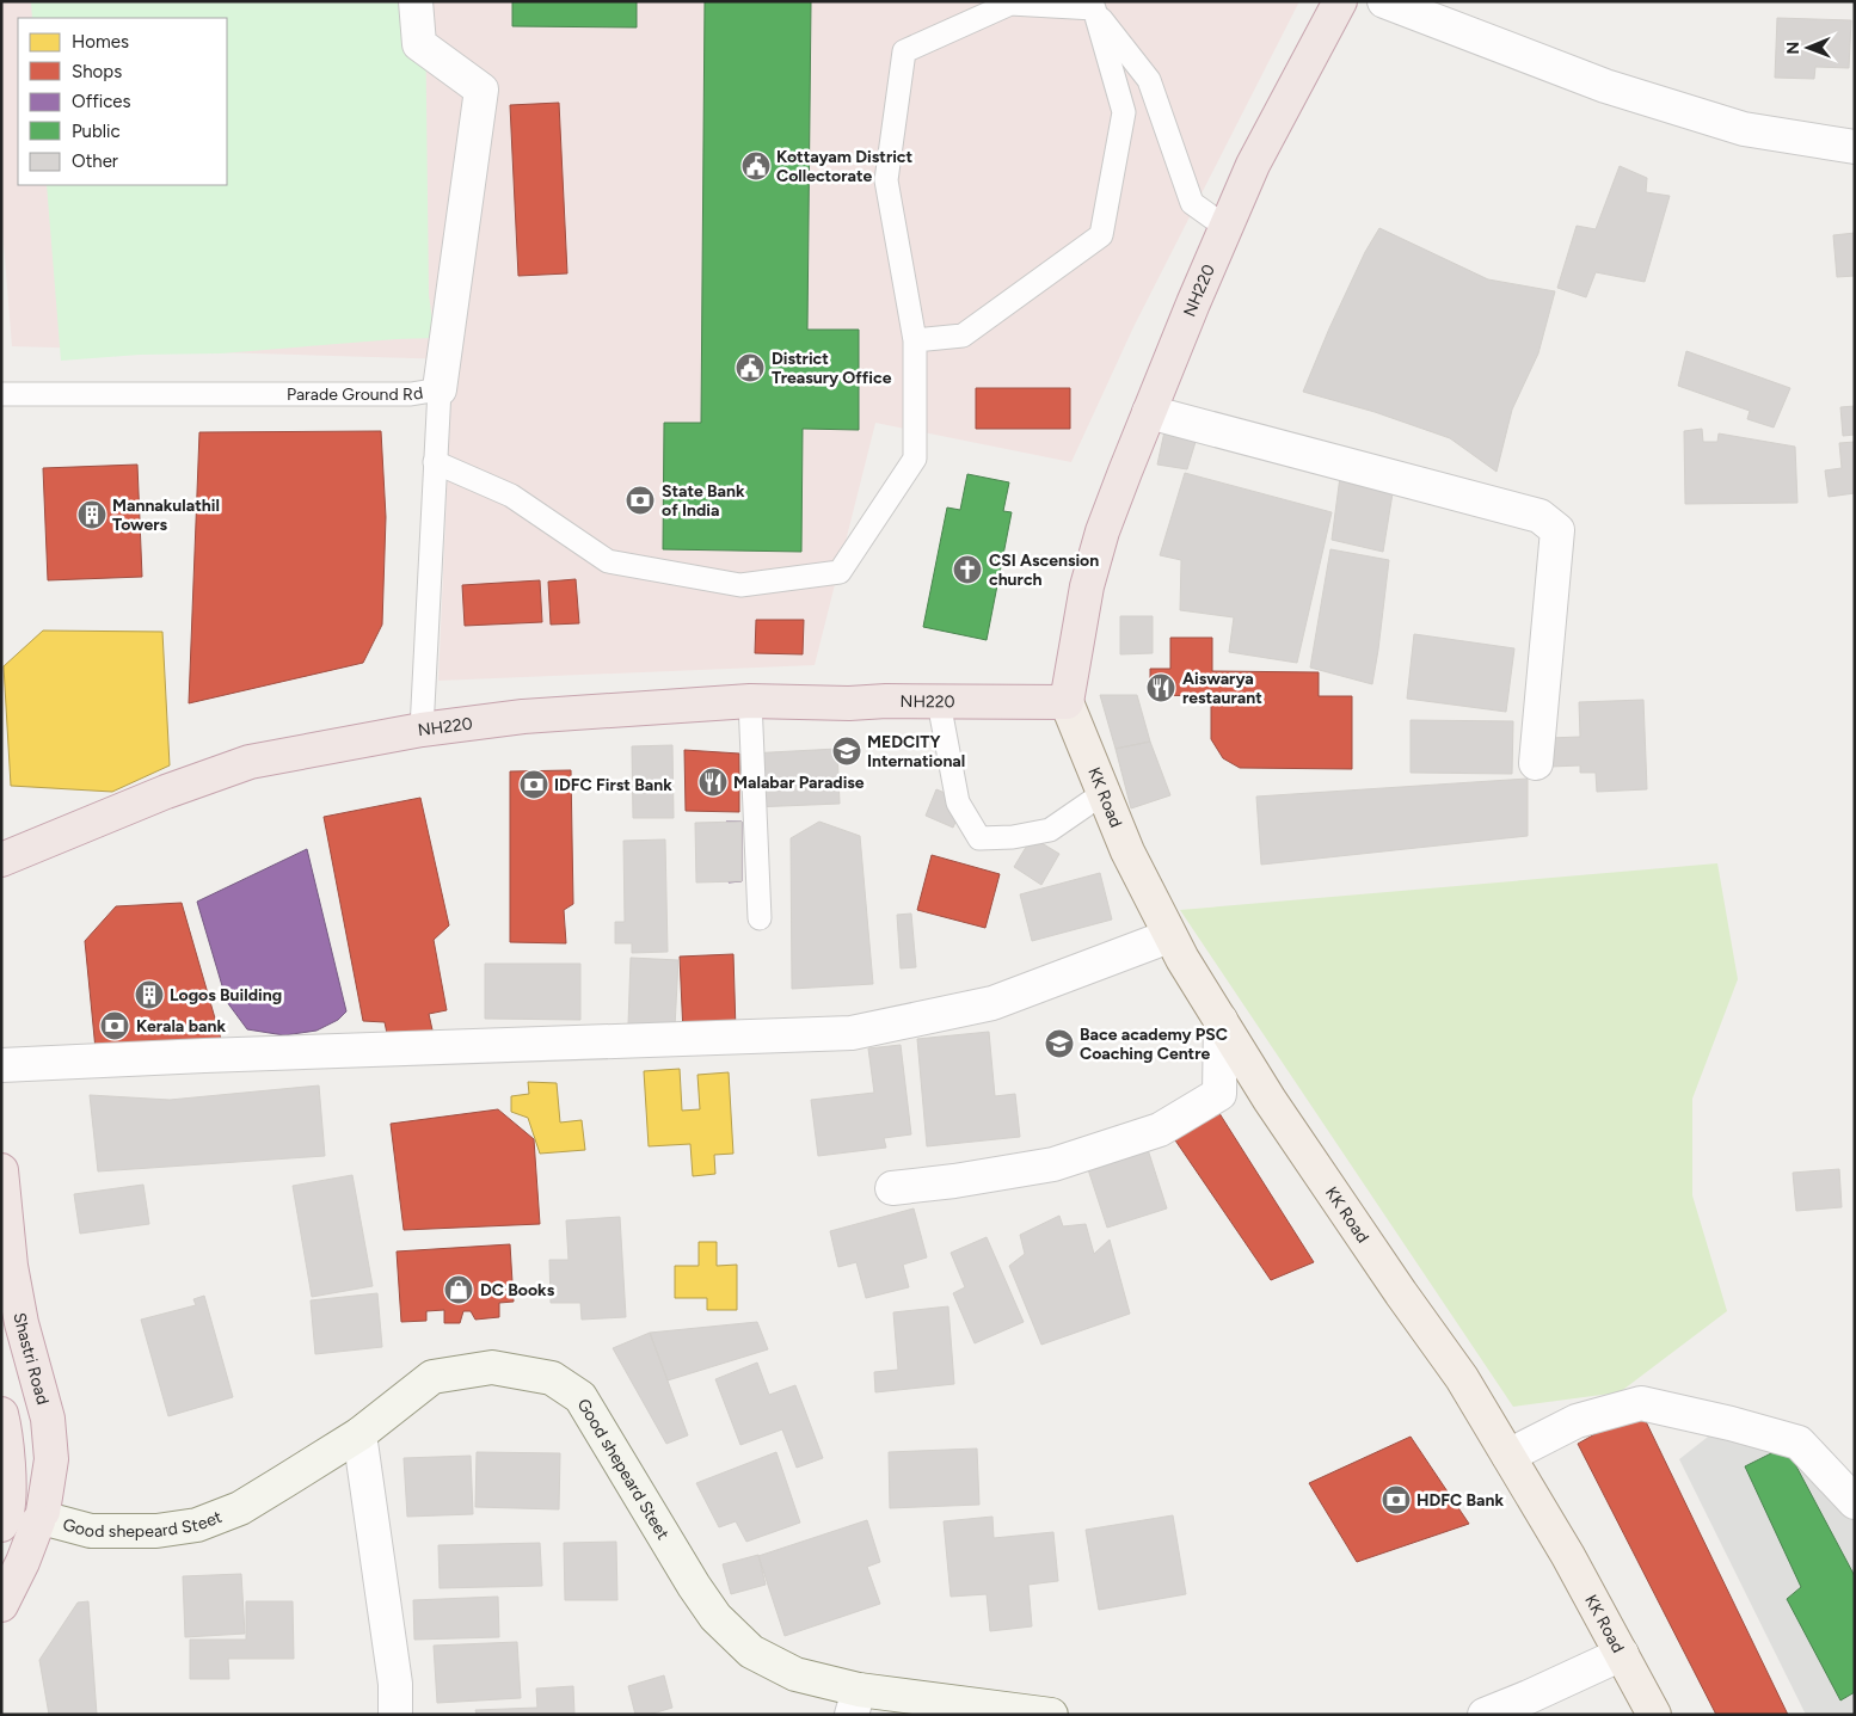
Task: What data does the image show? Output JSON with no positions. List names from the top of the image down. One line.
{"streets":{"highway":["NH220","Shastri Road"],"main road":["KK Road","Good shepeard Steet"],"lane":["Parade Ground Rd"]},"crossings":[["NH220","Parade Ground Rd"],["NH220","KK Road"],["Shastri Road","Good shepeard Steet"]],"places":{"public building":["Kottayam District Collectorate","District Treasury Office"],"bank":["State Bank of India","IDFC First Bank","Kerala bank","HDFC Bank"],"building":["Mannakulathil Towers","Logos Building"],"church":["CSI Ascension church"],"restaurant":["Aiswarya restaurant","Malabar Paradise"],"school or university":["MEDCITY International","Bace academy PSC Coaching Centre"],"shop":["DC Books"]},"legend":["Homes","Shops","Offices","Public","Other"],"north":"left"}
